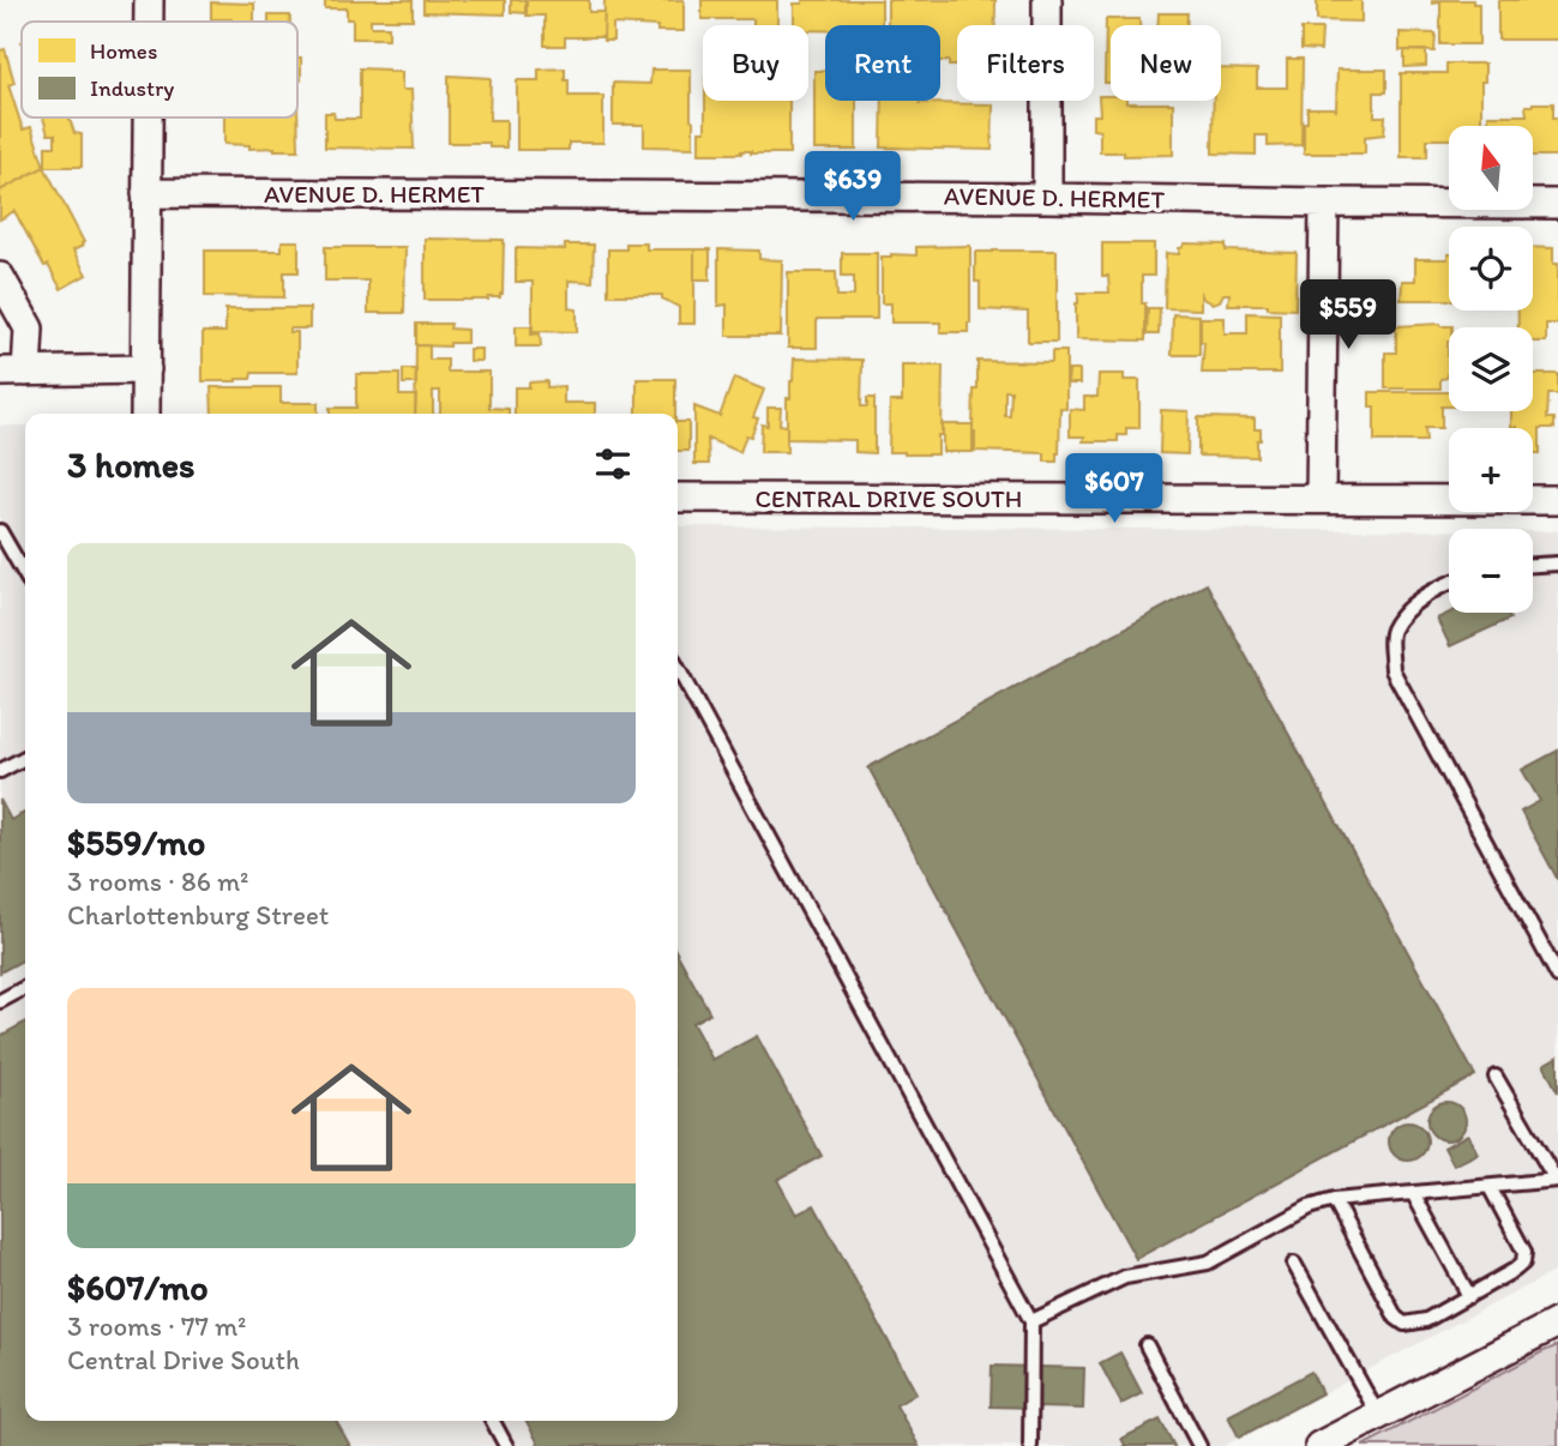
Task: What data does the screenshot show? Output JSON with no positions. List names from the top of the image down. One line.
{"streets":{"street":["AVENUE D. HERMET","CENTRAL DRIVE SOUTH"]},"legend":["Homes","Industry"],"north":"top","page":{"chip":["Buy","Rent","Filters","New"],"map_buttons":["+","−"],"price":["$639","$559","$607"],"heading":"3 homes","list":[{"name":"$559/mo","note":"3 rooms · 86 m² · Charlottenburg Street"},{"name":"$607/mo","note":"3 rooms · 77 m² · Central Drive South"}]}}
